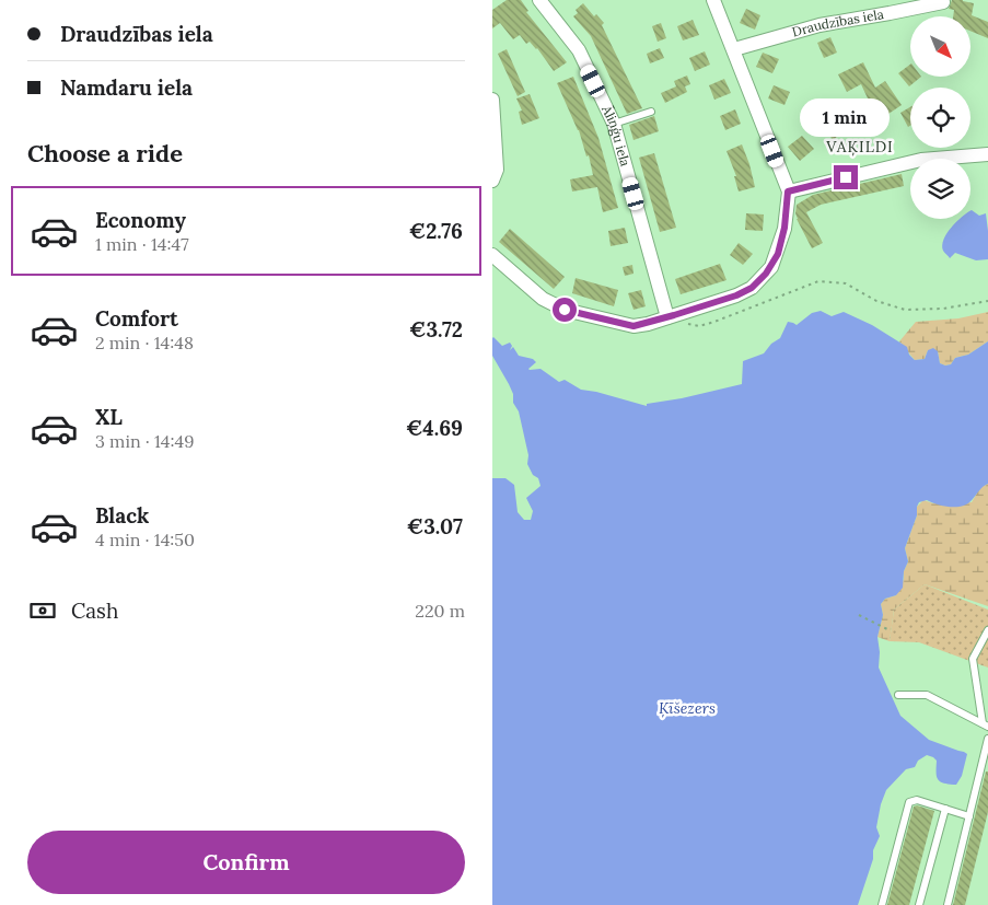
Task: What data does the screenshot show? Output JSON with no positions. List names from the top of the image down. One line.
{"streets":{"street":["Draudzības iela","Āliņģu iela"]},"districts":["VAĶILDI"],"water":["Ķīšezers"],"north":"bottom right","page":{"banner":["Draudzības iela","Namdaru iela"],"bubble":"1 min","heading":"Choose a ride","list":[{"name":"Economy","note":"1 min · 14:47","value":"€2.76"},{"name":"Comfort","note":"2 min · 14:48","value":"€3.72"},{"name":"XL","note":"3 min · 14:49","value":"€4.69"},{"name":"Black","note":"4 min · 14:50","value":"€3.07"}],"pay":["Cash","220 m"],"buttons":"Confirm"}}
